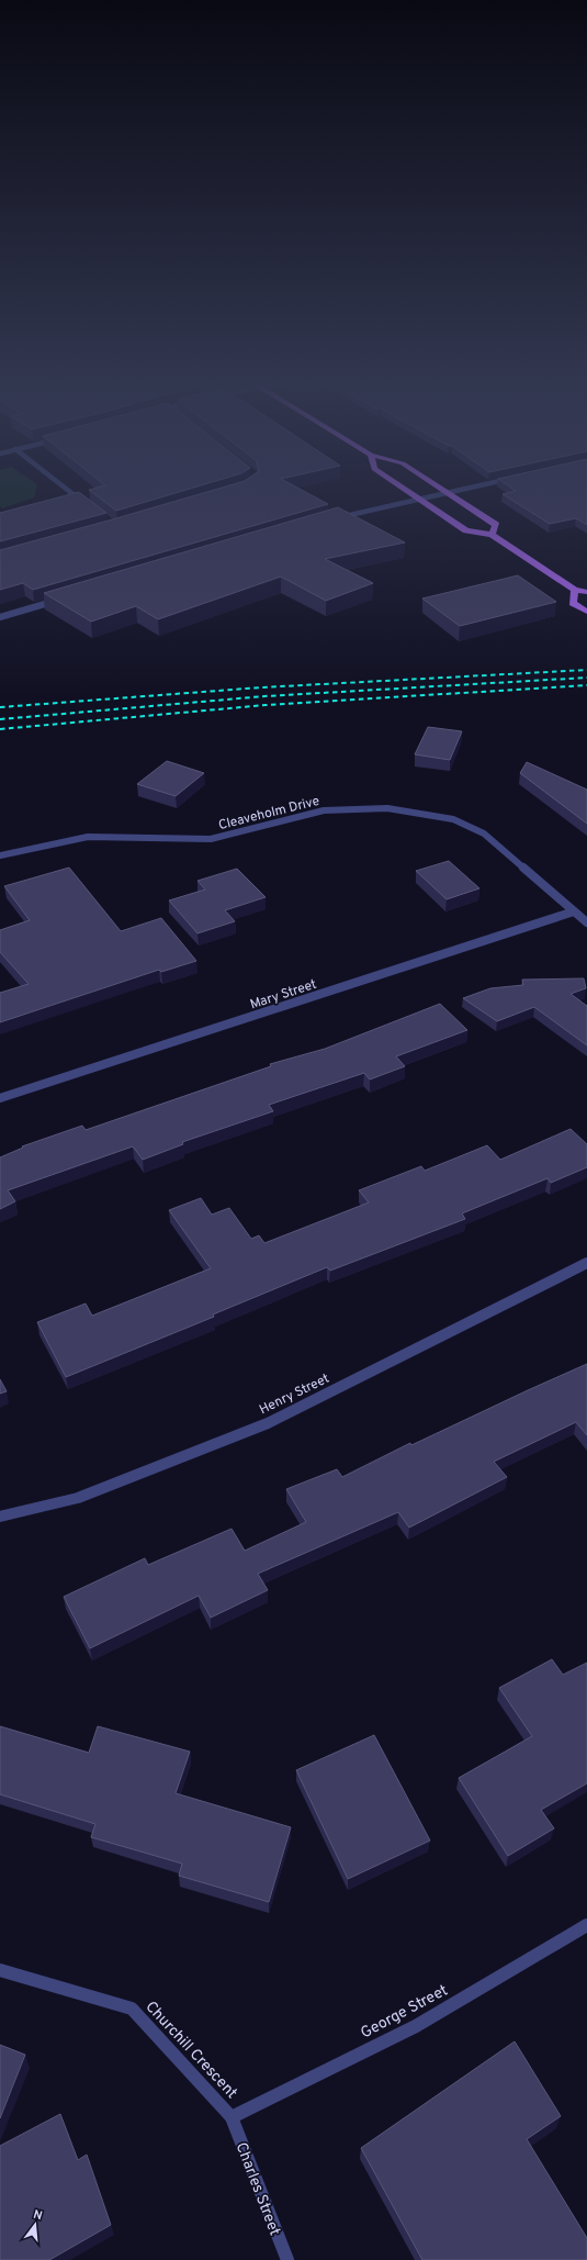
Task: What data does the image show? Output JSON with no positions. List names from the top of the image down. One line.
{"streets":{"street":["Cleaveholm Drive","Mary Street","Henry Street","George Street","Churchill Crescent","Charles Street"]},"crossings":[["Cleaveholm Drive","Mary Street"],["George Street","Churchill Crescent"],["George Street","Charles Street"],["Churchill Crescent","Charles Street"]],"north":"top"}
